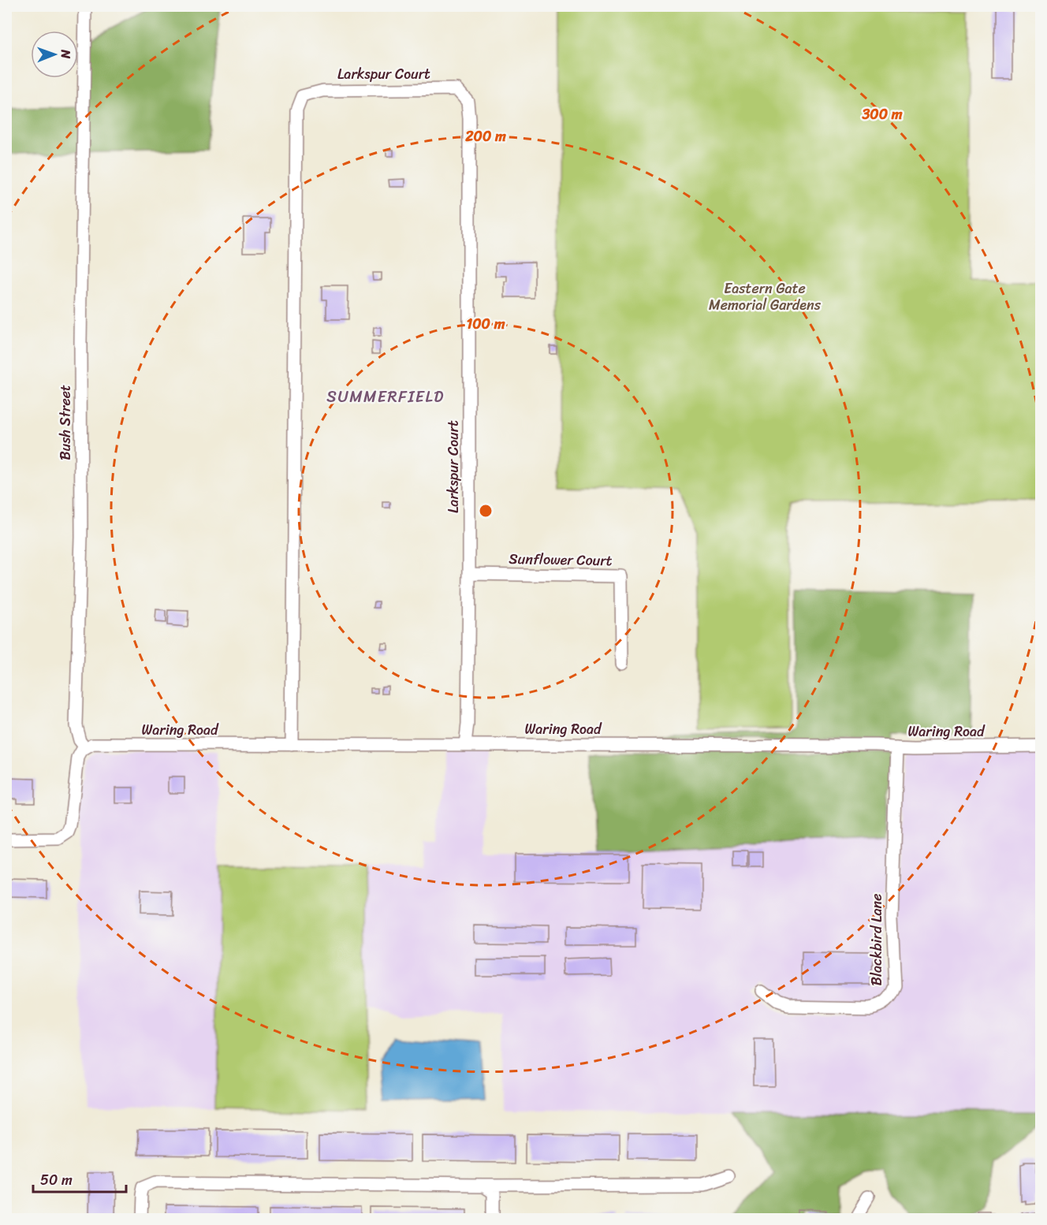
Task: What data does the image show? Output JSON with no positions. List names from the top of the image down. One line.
{"streets":{"street":["Larkspur Court","Bush Street","Sunflower Court","Waring Road","Blackbird Lane"]},"crossings":[["Larkspur Court","Sunflower Court"],["Larkspur Court","Waring Road"],["Bush Street","Waring Road"],["Waring Road","Blackbird Lane"]],"districts":["SUMMERFIELD"],"parks":["Eastern Gate Memorial Gardens"],"scale_bar":"50 m","north":"right","rings":["300 m","200 m","100 m"]}
